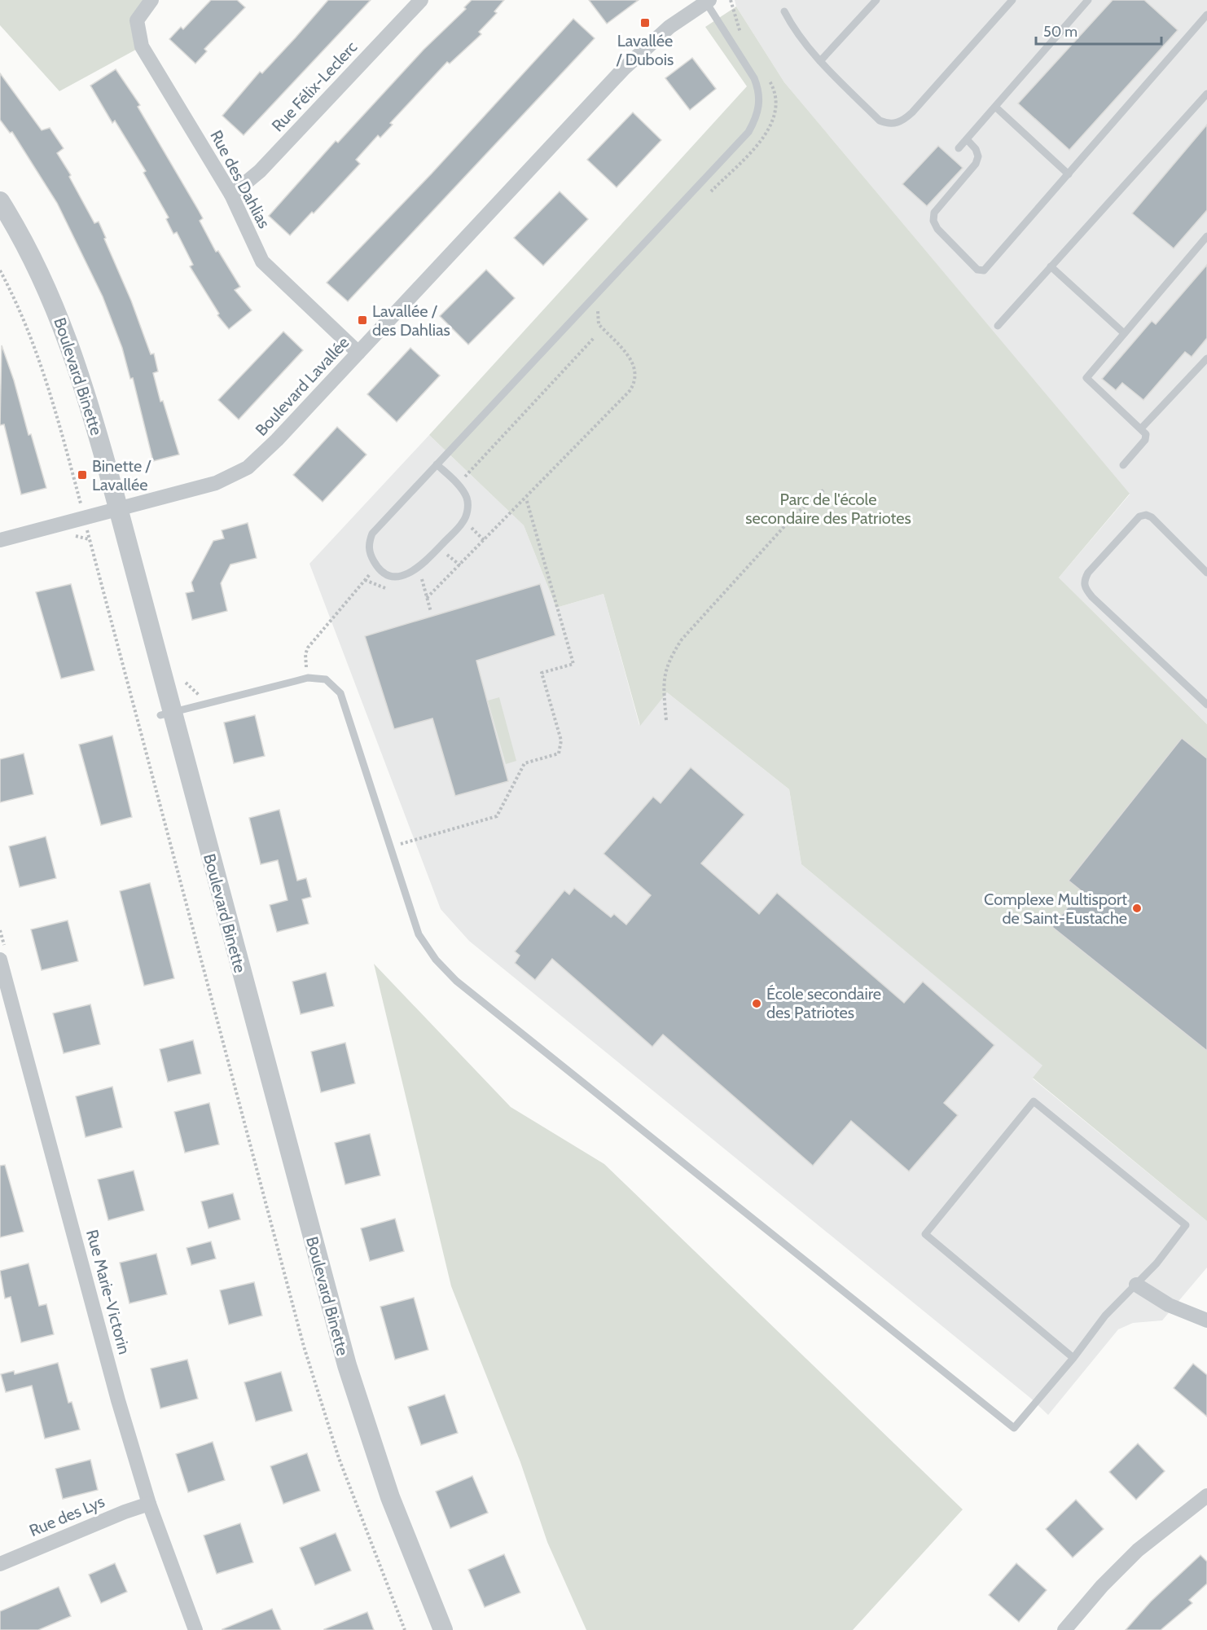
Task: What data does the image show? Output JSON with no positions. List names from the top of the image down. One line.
{"streets":{"street":["Rue Félix-Leclerc","Rue des Dahlias","Boulevard Binette","Boulevard Lavallée","Rue Marie-Victorin","Rue des Lys"]},"crossings":[["Rue Félix-Leclerc","Rue des Dahlias"],["Rue des Dahlias","Boulevard Lavallée"],["Boulevard Binette","Boulevard Lavallée"],["Rue Marie-Victorin","Rue des Lys"]],"parks":["Parc de l'école secondaire des Patriotes"],"places":{"transit":["Lavallée / Dubois","Lavallée / des Dahlias","Binette / Lavallée"],"other":["Complexe Multisport de Saint-Eustache","École secondaire des Patriotes"]},"scale_bar":"50 m"}
